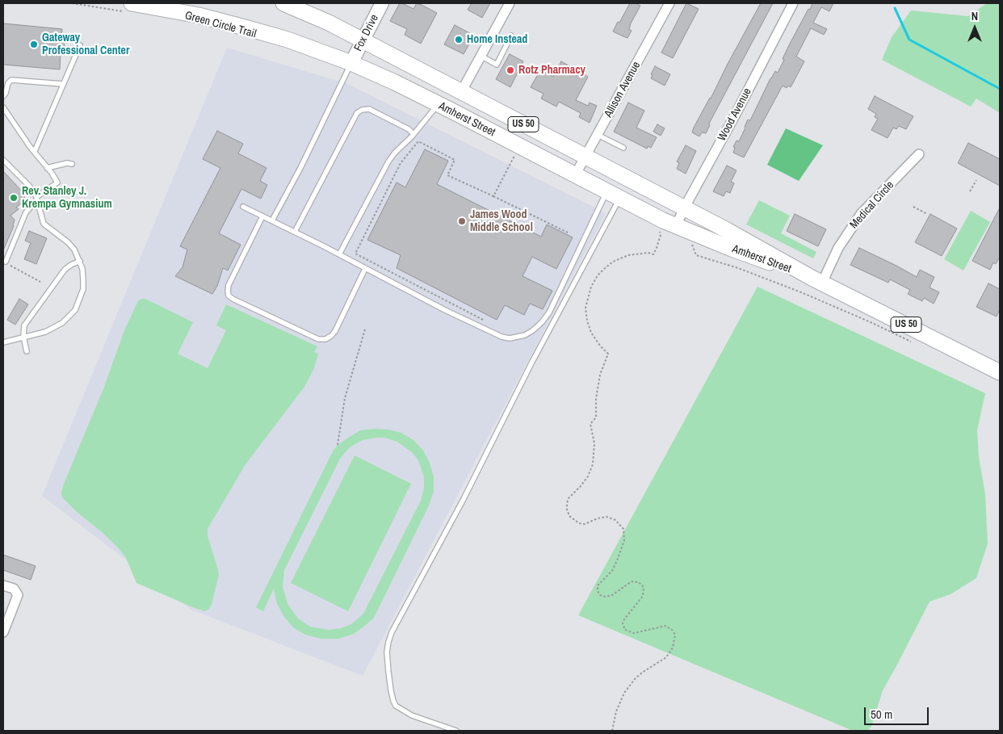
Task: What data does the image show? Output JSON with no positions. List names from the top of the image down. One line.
{"streets":{"main road":["Fox Drive","Amherst Street","US 50"],"street":["Allison Avenue","Wood Avenue","Medical Circle"]},"crossings":[["Fox Drive","Amherst Street"],["Allison Avenue","Amherst Street"],["Wood Avenue","Amherst Street"],["Amherst Street","Medical Circle"]],"places":["Home Instead","Gateway Professional Center","Rotz Pharmacy","Rev. Stanley J. Krempa Gymnasium","James Wood Middle School"],"scale_bar":"50 m","north":"top"}
